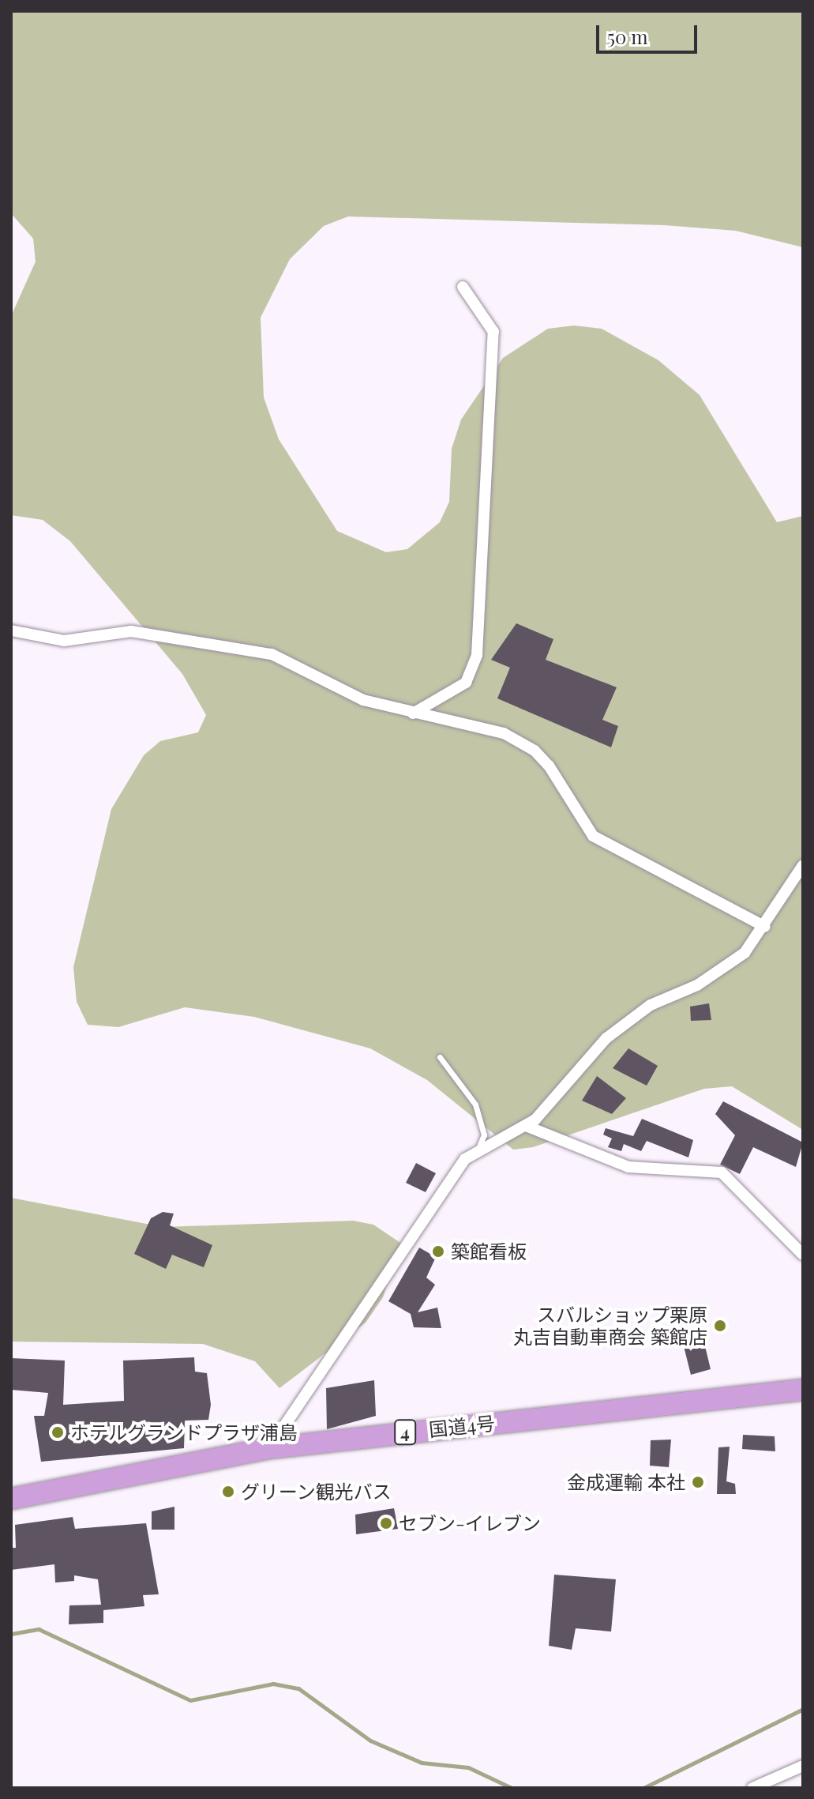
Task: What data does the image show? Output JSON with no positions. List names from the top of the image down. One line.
{"streets":{"highway":["国道4号","4"]},"places":["築館看板","スバルショップ栗原 丸吉自動車商会 築館店","ホテルグランドプラザ浦島","金成運輸 本社","グリーン観光バス","セブン-イレブン"],"scale_bar":"50 m"}
